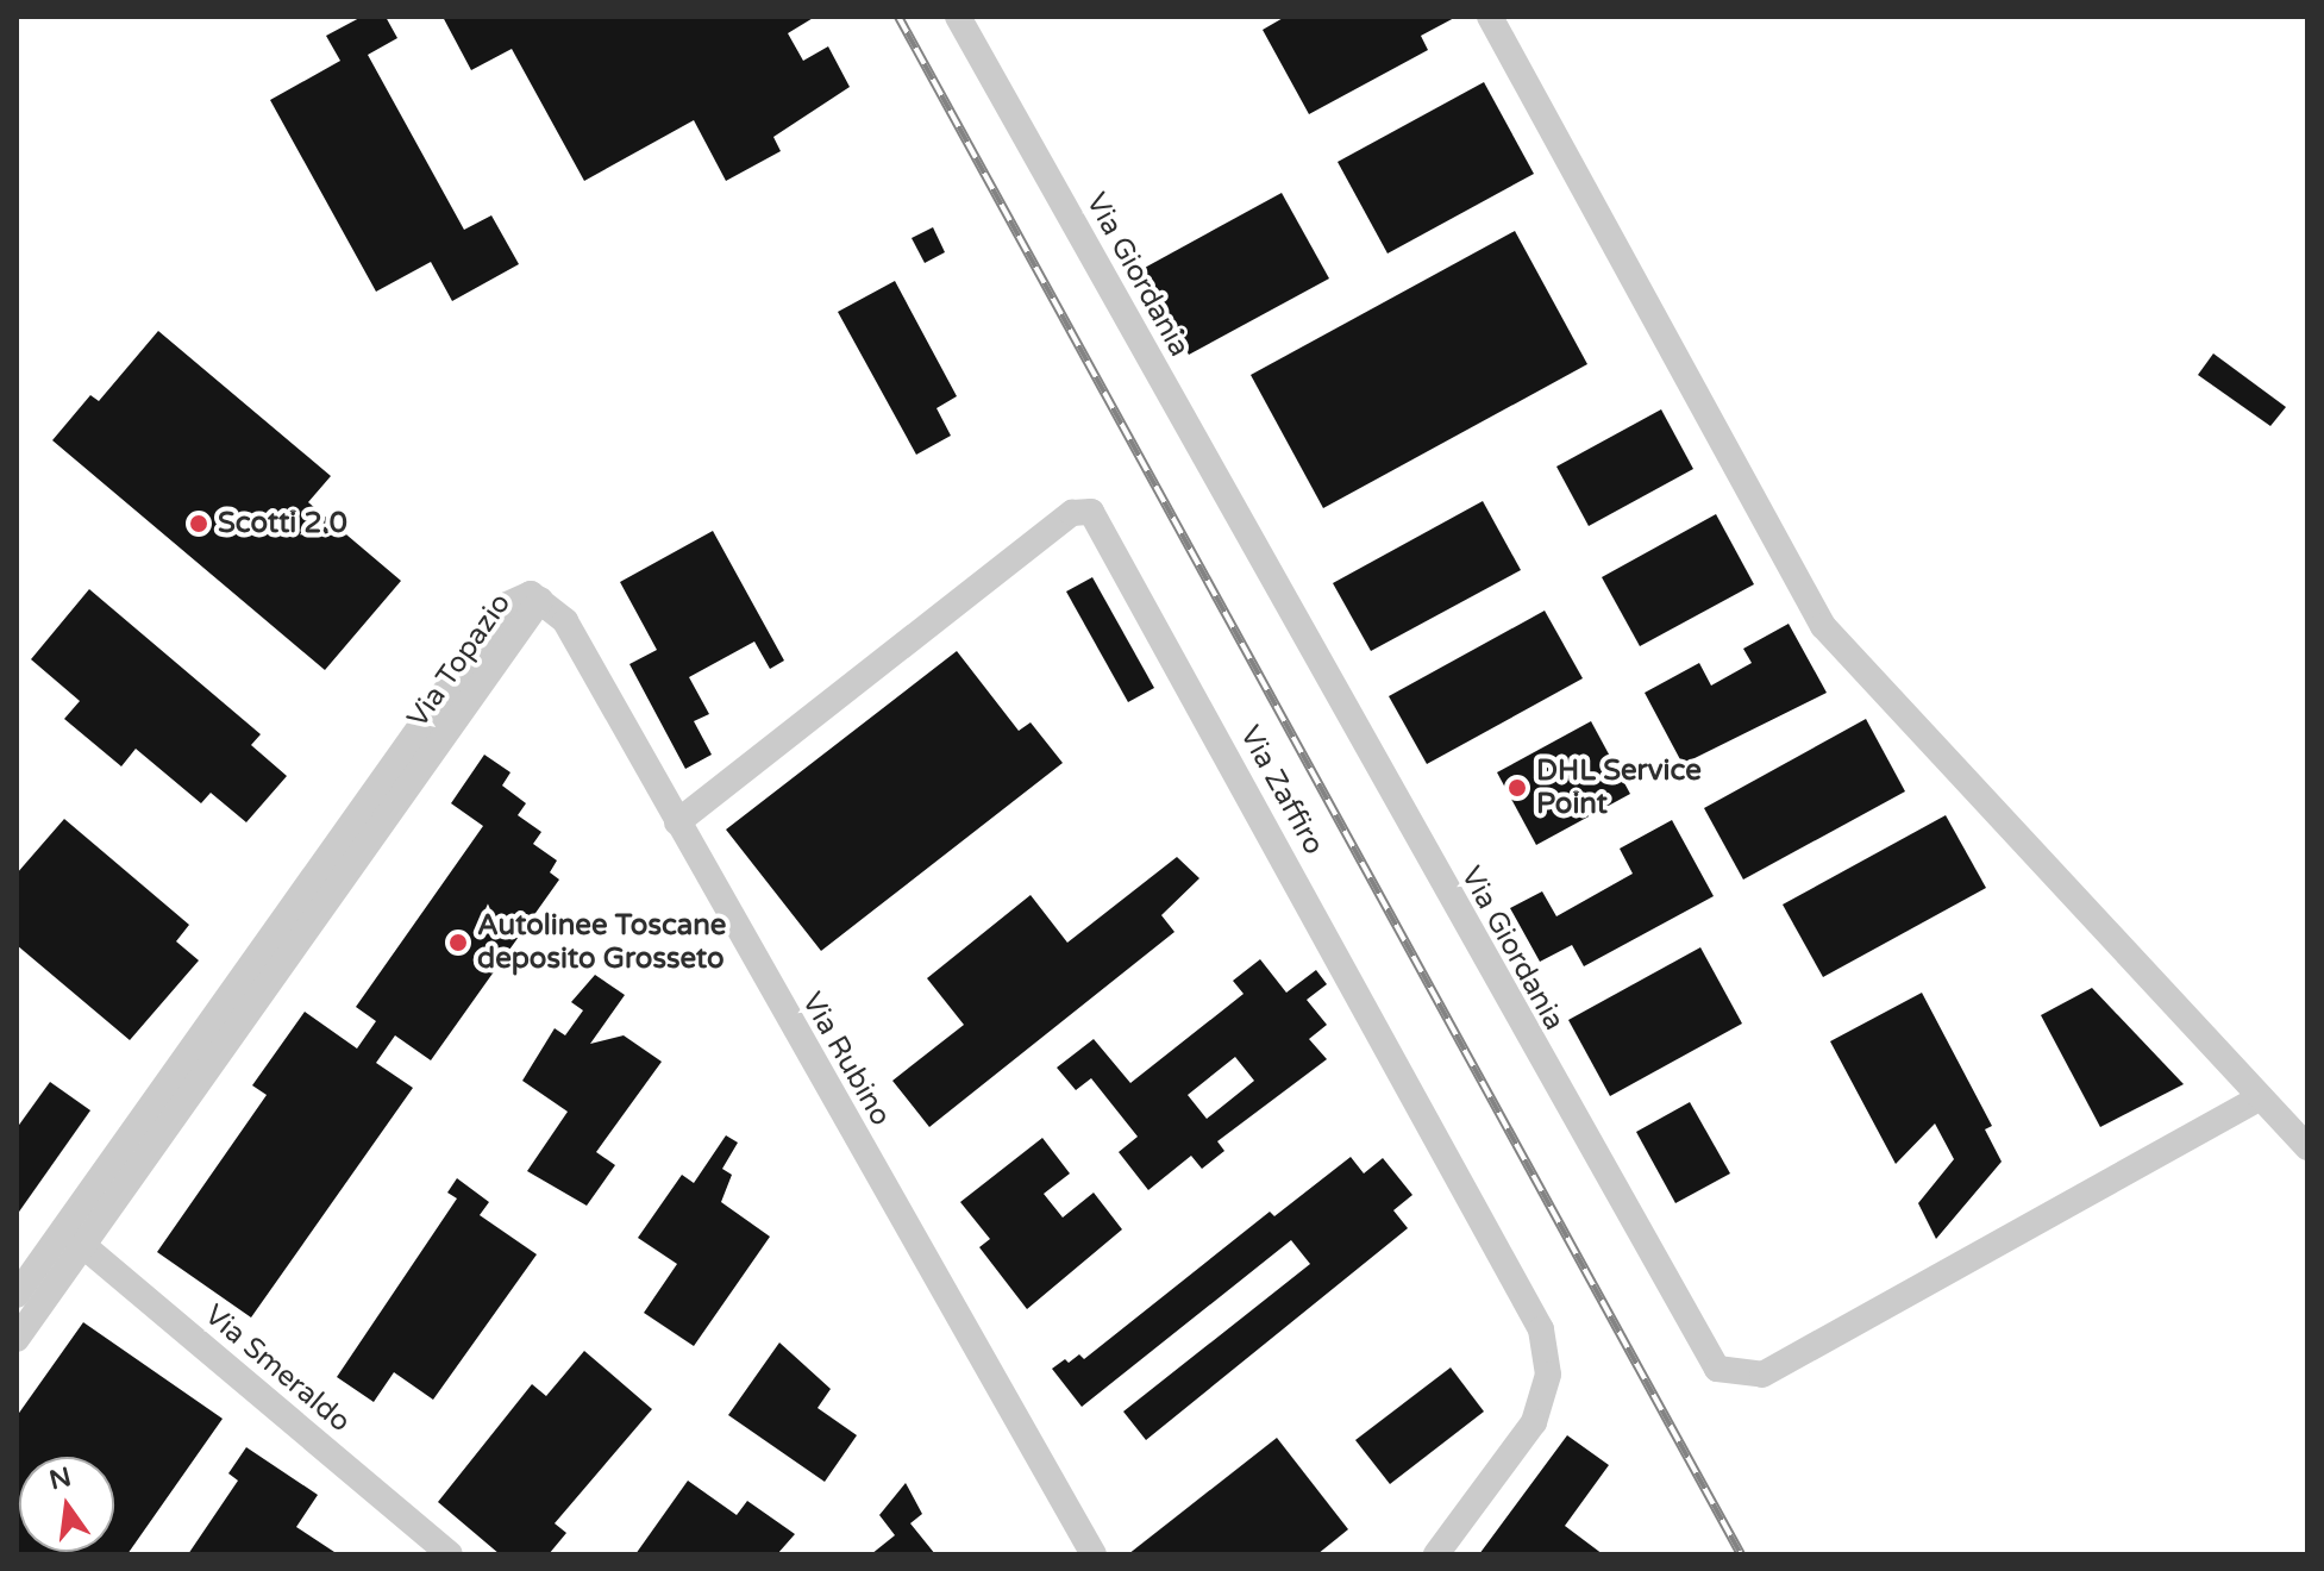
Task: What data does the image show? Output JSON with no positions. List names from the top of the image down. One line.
{"streets":{"street":["Via Giordania","Via Topazio","Via Zaffiro","Via Rubino","Via Smeraldo"]},"crossings":[["Via Topazio","Via Rubino"],["Via Topazio","Via Smeraldo"],["Via Zaffiro","Via Rubino"]],"places":["Scotti 2.0","DHL Service Point","Autolinee Toscane deposito Grosseto"],"north":"top"}
